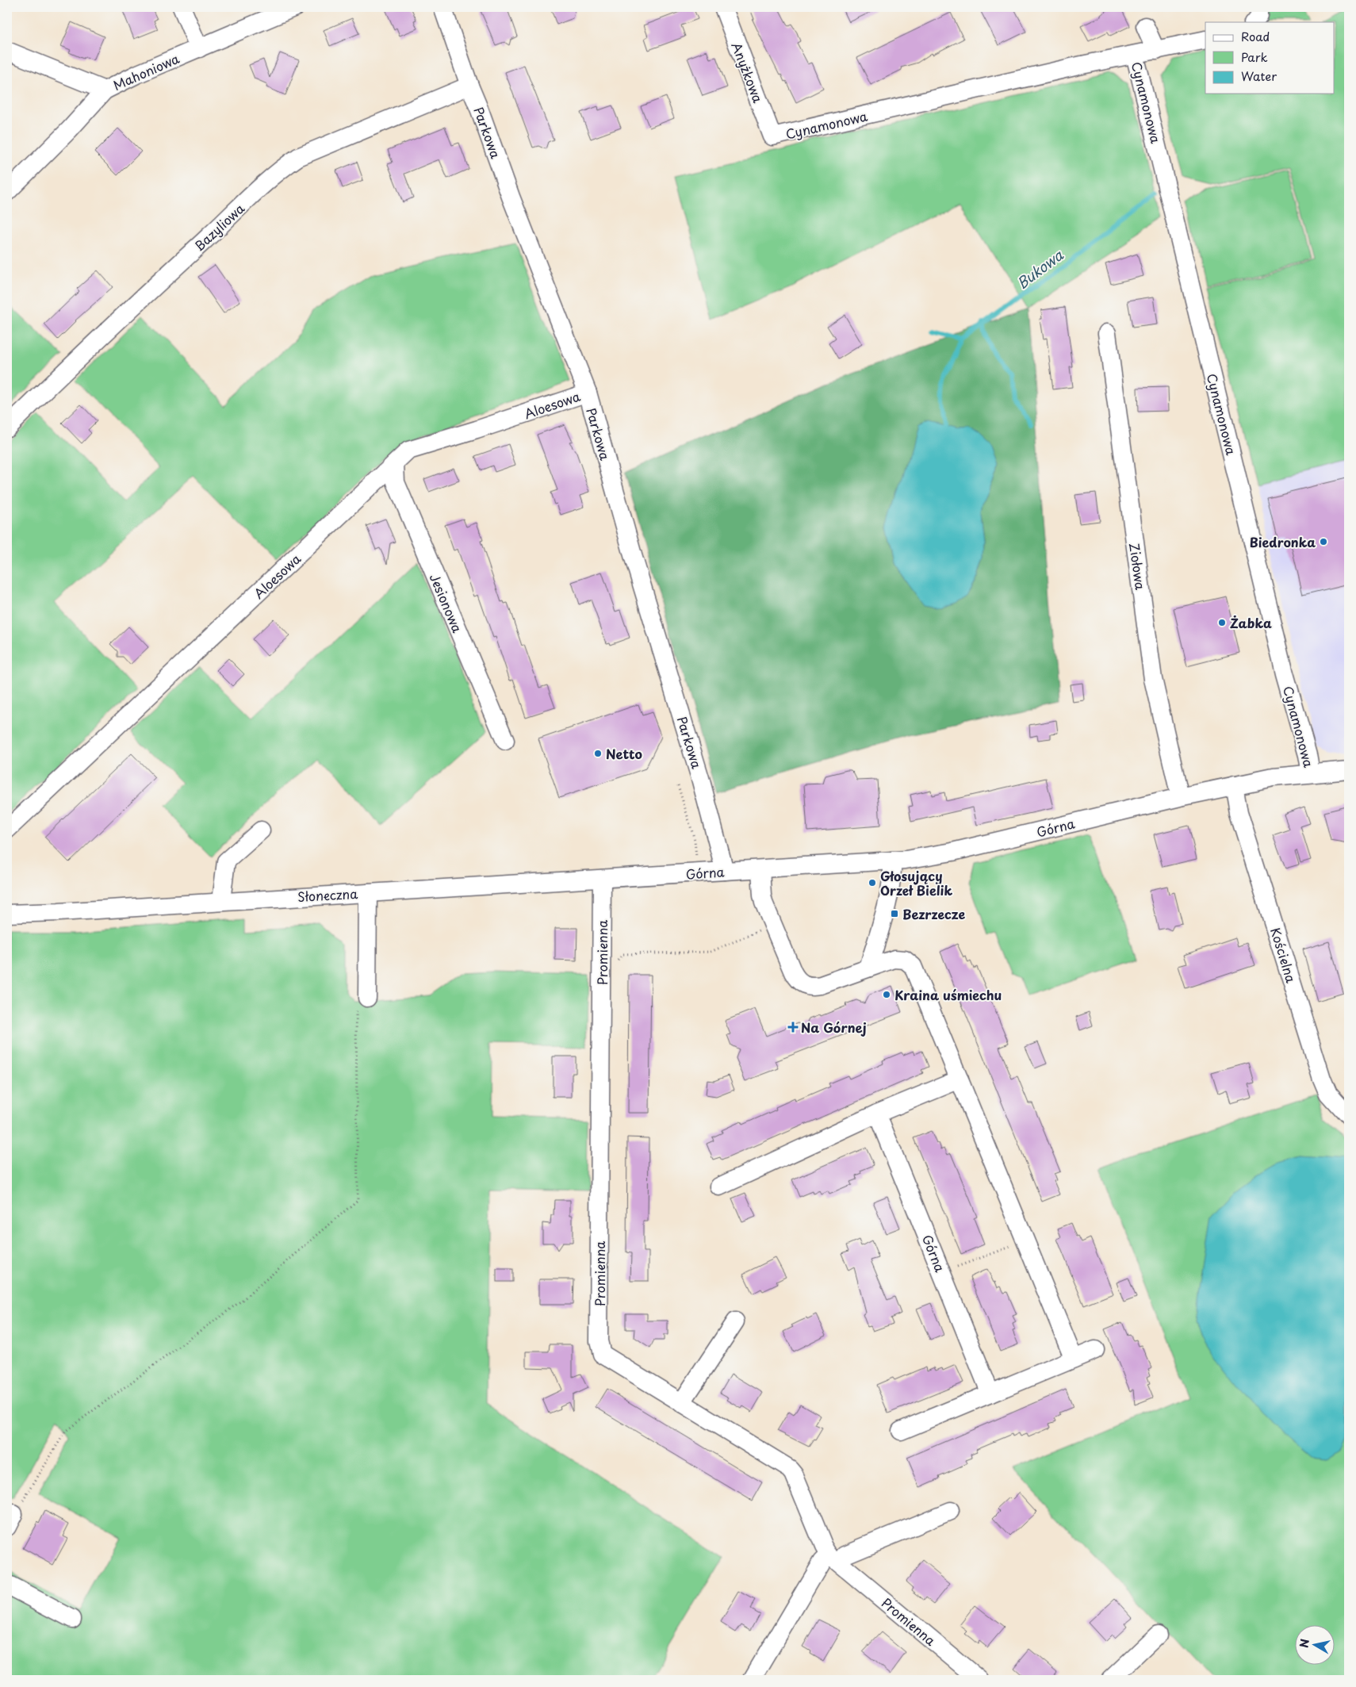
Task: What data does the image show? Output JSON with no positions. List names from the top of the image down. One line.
{"streets":{"street":["Mahoniowa","Anyżkowa","Cynamonowa","Parkowa","Bazyliowa","Aloesowa","Ziołowa","Jesionowa","Górna","Słoneczna","Promienna","Kościelna"]},"crossings":[["Anyżkowa","Cynamonowa"],["Cynamonowa","Górna"],["Parkowa","Bazyliowa"],["Parkowa","Aloesowa"],["Parkowa","Górna"],["Aloesowa","Jesionowa"],["Ziołowa","Górna"],["Górna","Słoneczna"],["Górna","Kościelna"],["Słoneczna","Promienna"]],"water":["Bukowa"],"places":{"other":["Biedronka","Żabka","Netto","Głosujący Orzeł Bielik","Kraina uśmiechu"],"transit":["Bezrzecze"],"health":["Na Górnej"]},"legend":["Road","Park","Water"],"north":"left"}
